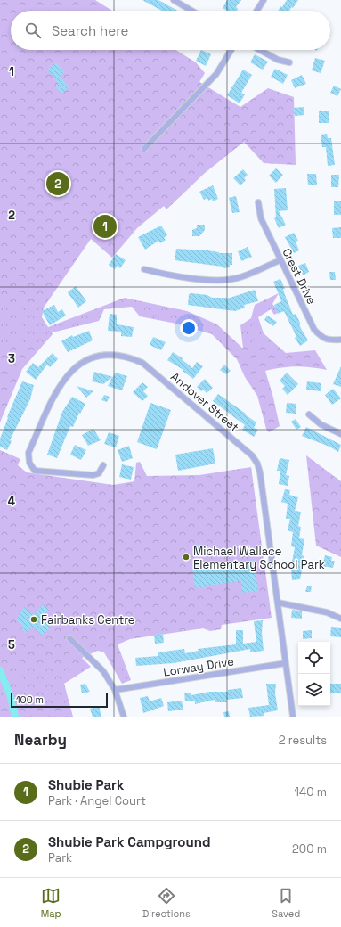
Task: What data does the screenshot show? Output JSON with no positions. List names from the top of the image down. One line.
{"streets":{"street":["Crest Drive","Andover Street","Lorway Drive"]},"crossings":[["Andover Street","Lorway Drive"]],"places":["Michael Wallace Elementary School Park","Fairbanks Centre"],"scale_bar":"100 m","page":{"search":"Search here","pins":["2","1"],"scale":"100 m","heading":["Nearby","2 results"],"list":[{"mark":"1","name":"Shubie Park","note":"Park · Angel Court","value":"140 m"},{"mark":"2","name":"Shubie Park Campground","note":"Park","value":"200 m"}],"nav":["Map","Directions","Saved"]},"grid":{"rows":["1","2","3","4","5"]}}
